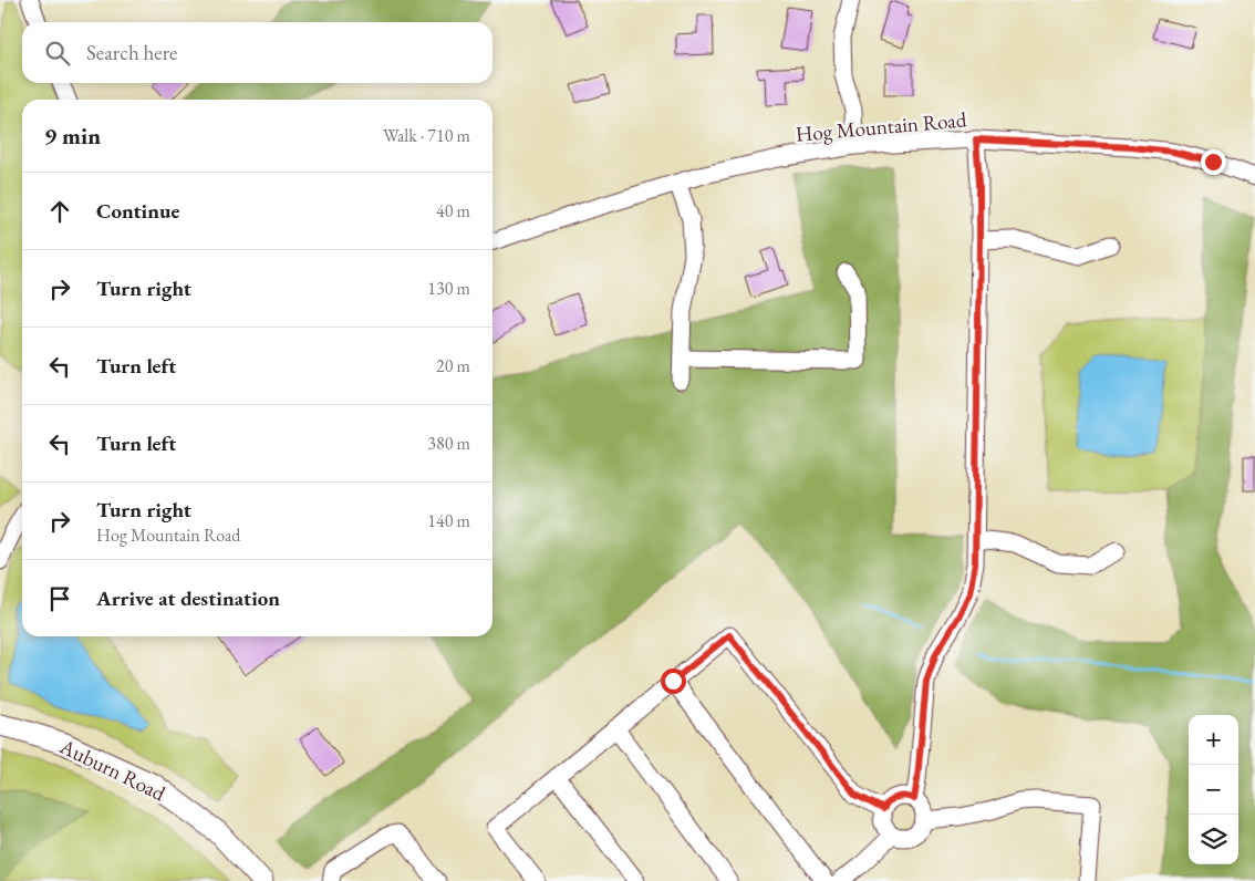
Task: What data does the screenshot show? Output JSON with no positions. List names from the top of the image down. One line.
{"streets":{"main road":["Auburn Road"],"street":["Hog Mountain Road"]},"page":{"search":"Search here","heading":["9 min","Walk · 710 m"],"list":[["Continue","40 m"],["Turn right","130 m"],["Turn left","20 m"],["Turn left","380 m"],["Turn right","Hog Mountain Road","140 m"],"Arrive at destination"],"map_buttons":["+","−"]}}
